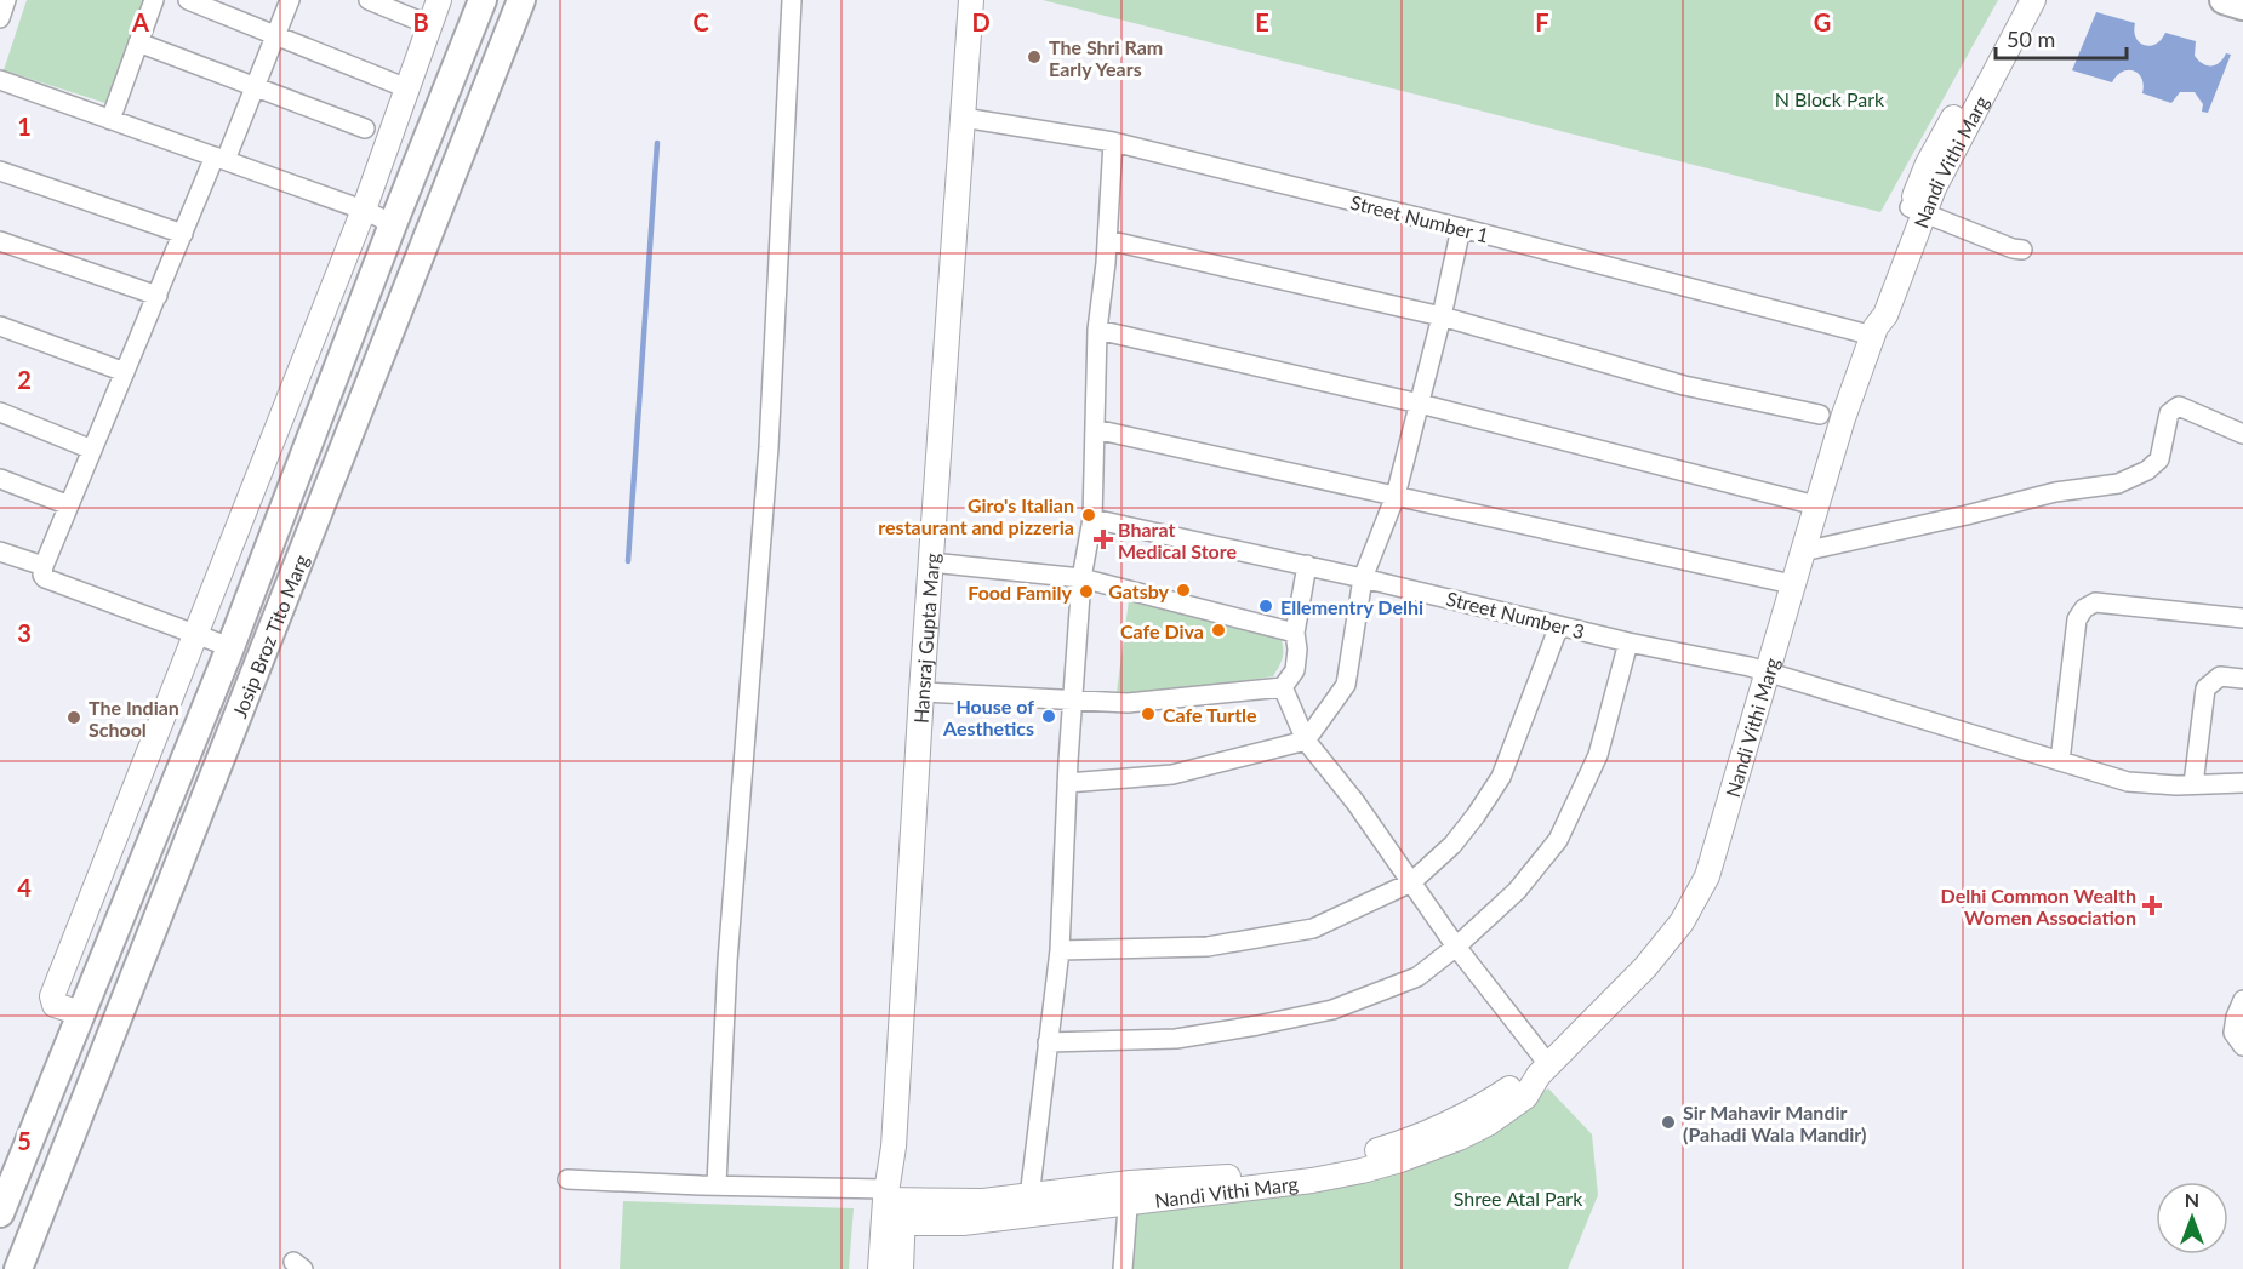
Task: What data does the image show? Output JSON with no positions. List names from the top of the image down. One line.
{"streets":{"main road":["Josip Broz Tito Marg"],"street":["Nandi Vithi Marg","Street Number 1","Street Number 3","Hansraj Gupta Marg"]},"crossings":[["Nandi Vithi Marg","Street Number 1"],["Nandi Vithi Marg","Street Number 3"],["Nandi Vithi Marg","Hansraj Gupta Marg"],["Street Number 1","Hansraj Gupta Marg"]],"parks":["N Block Park","Shree Atal Park"],"places":{"other":["The Shri Ram Early Years","Giro's Italian restaurant and pizzeria","Gatsby","Food Family","Ellementry Delhi","Cafe Diva","Cafe Turtle","House of Aesthetics","The Indian School","Sir Mahavir Mandir (Pahadi Wala Mandir)"],"health":["Bharat Medical Store","Delhi Common Wealth Women Association"]},"scale_bar":"50 m","north":"top","grid":{"columns":["A","B","C","D","E","F","G"],"rows":["1","2","3","4","5"]}}
